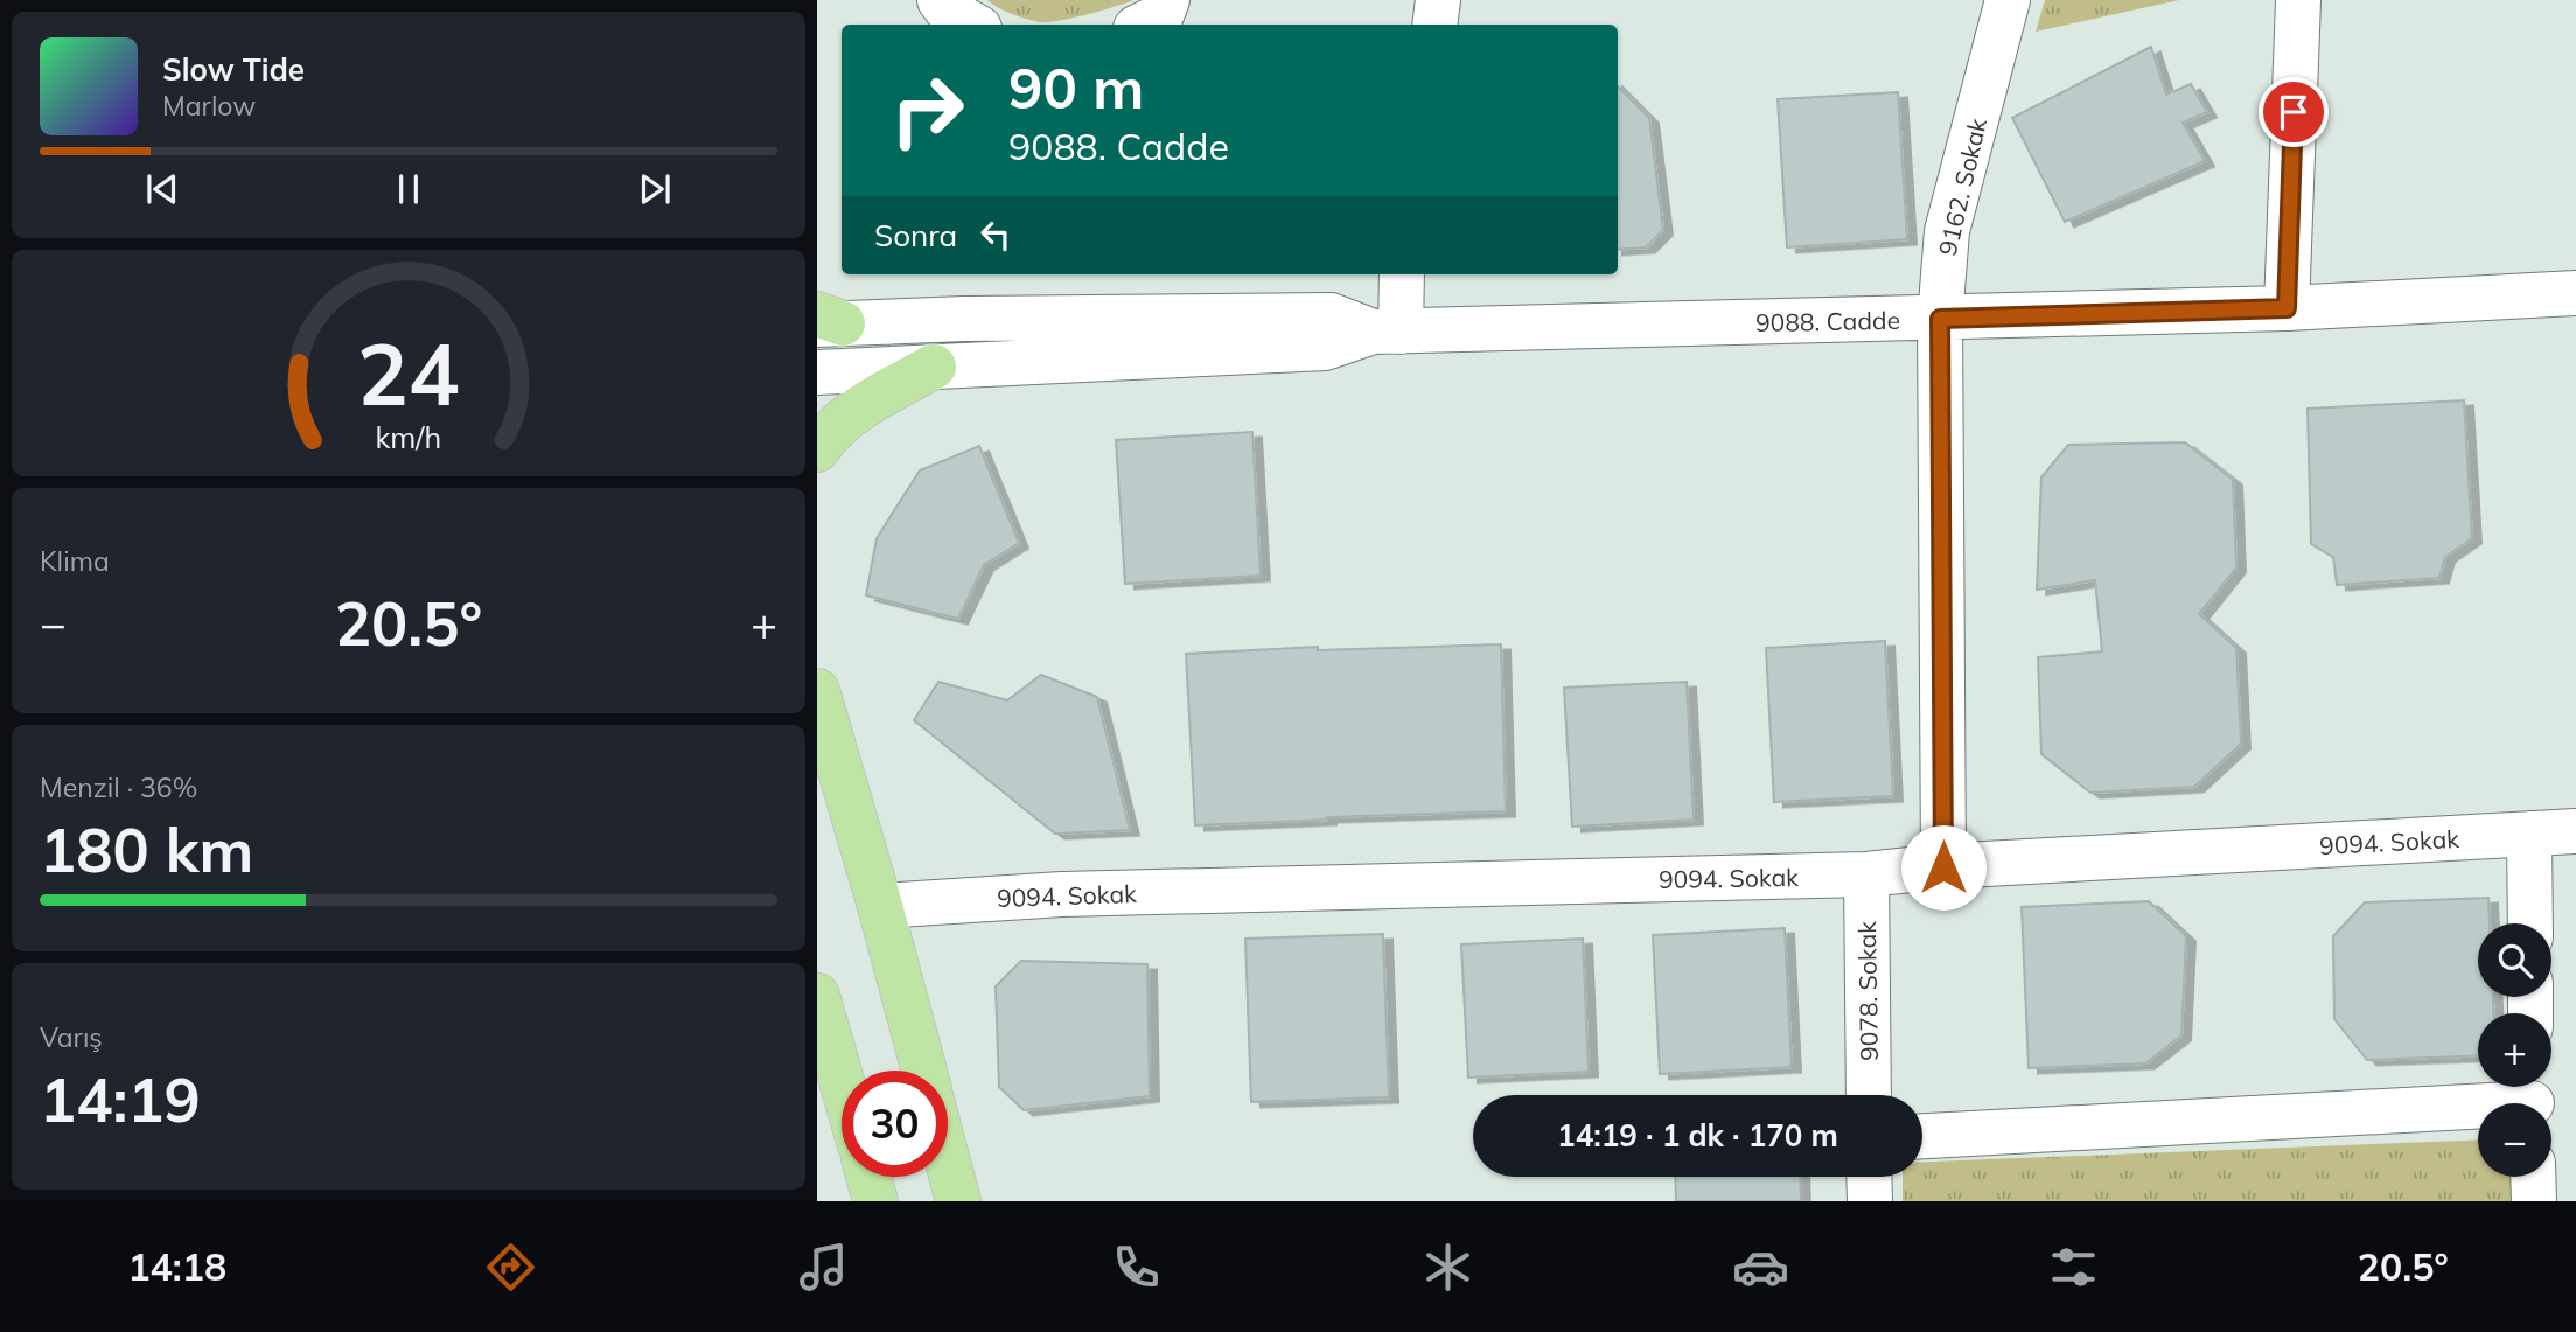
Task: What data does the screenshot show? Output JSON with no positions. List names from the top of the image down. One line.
{"streets":{"street":["9162. Sokak","9088. Cadde","9094. Sokak","9078. Sokak"]},"crossings":[["9162. Sokak","9088. Cadde"],["9162. Sokak","9094. Sokak"],["9094. Sokak","9078. Sokak"]],"page":{"turn":["90 m","9088. Cadde"],"song":["Slow Tide","Marlow"],"then":"Sonra","tile":["Klima",["Menzil · 36%","180 km"],["Varış","14:19"]],"heat":["−","20.5°","+"],"map_buttons":["+","−"],"limit":"30","trip":"14:19 · 1 dk · 170 m","tabs":["14:18","20.5°"],"gauge":["24","km/h"]}}
